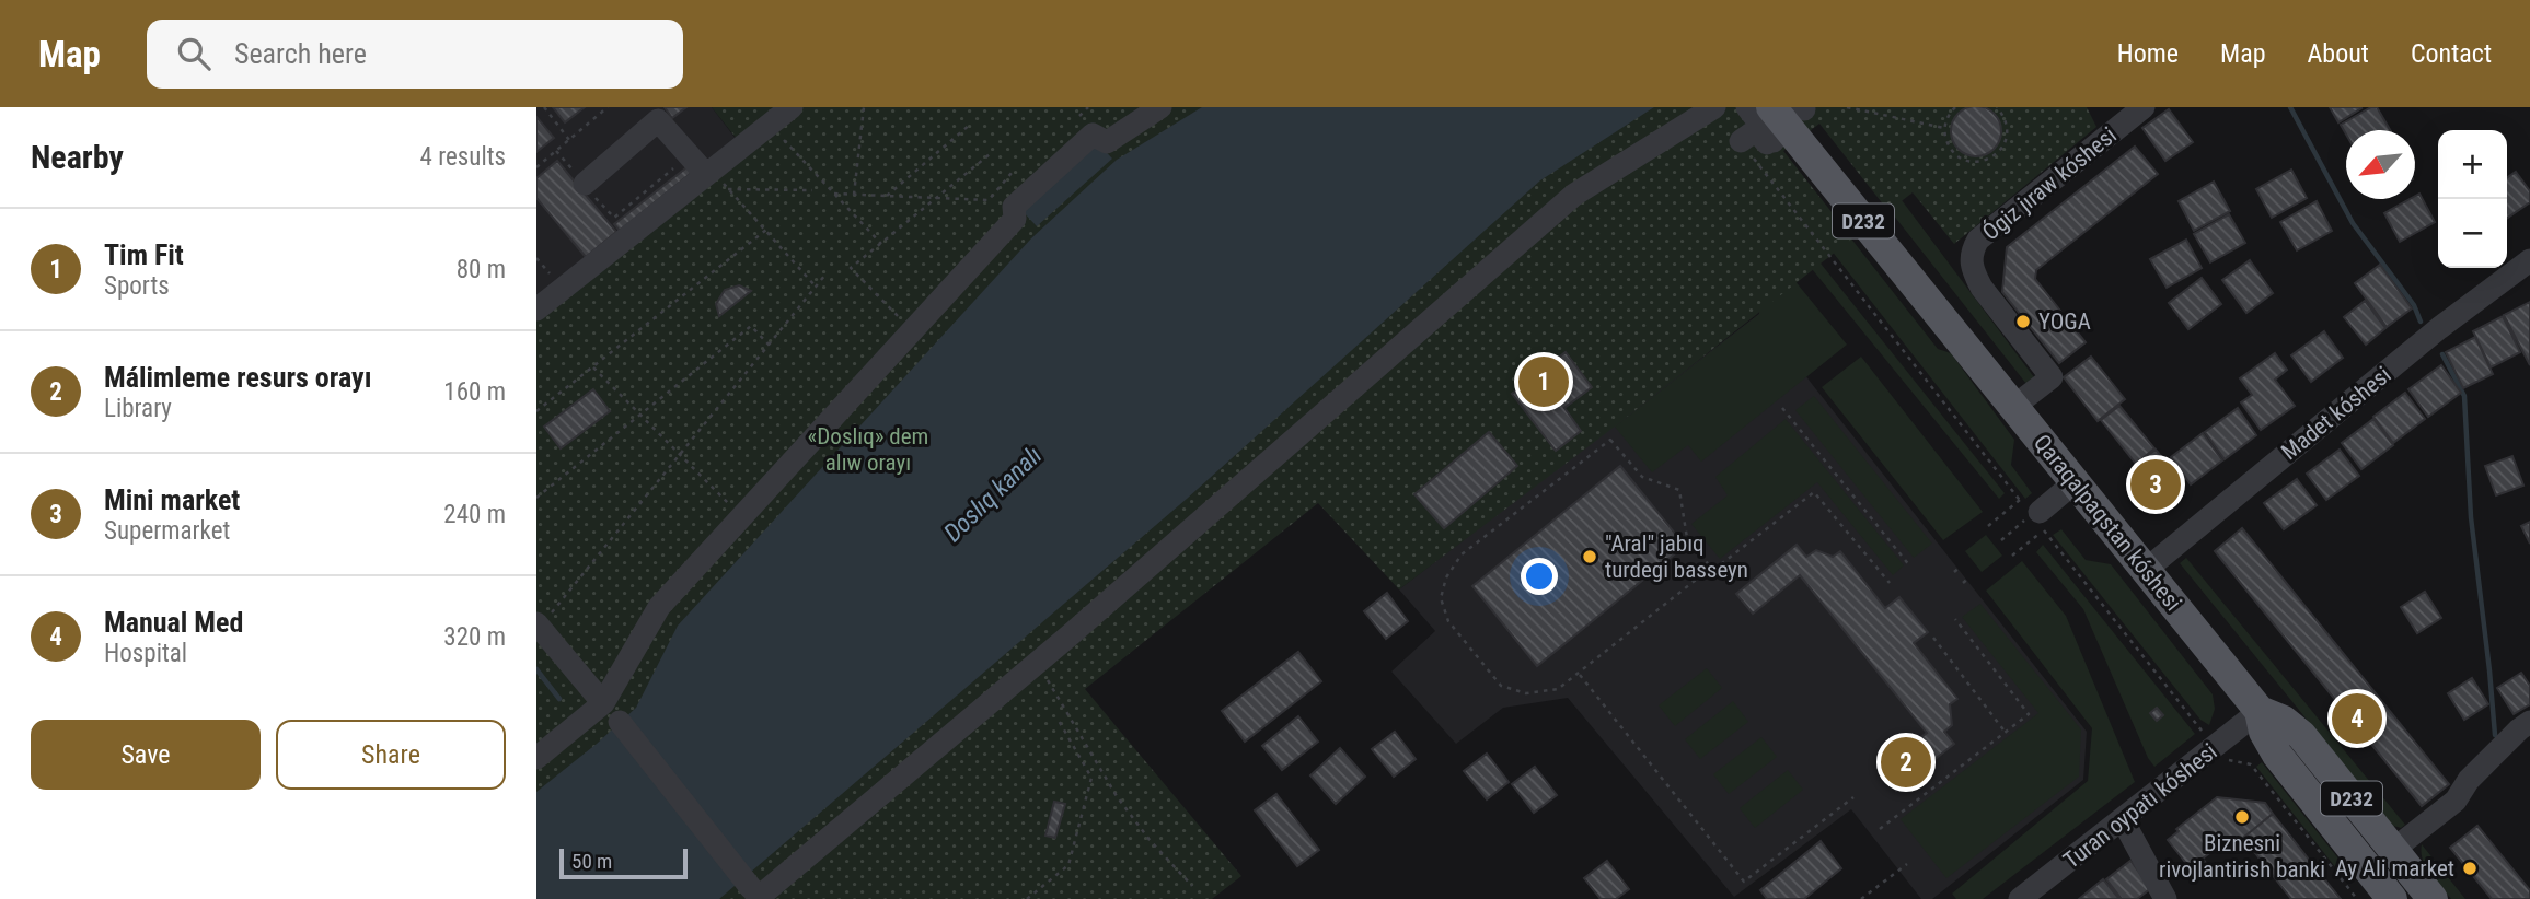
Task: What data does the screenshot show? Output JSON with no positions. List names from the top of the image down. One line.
{"streets":{"main road":["D232","Qaraqalpaqstan kóshesi"],"street":["Ógiz jıraw kóshesi","Madet kóshesi","Turan oypatı kóshesi"]},"crossings":[["Ógiz jıraw kóshesi","Qaraqalpaqstan kóshesi"],["Madet kóshesi","Qaraqalpaqstan kóshesi"],["Qaraqalpaqstan kóshesi","Turan oypatı kóshesi"]],"water":["Doslıq kanalı"],"parks":["«Doslıq» dem alıw orayı"],"places":["YOGA","\"Aral\" jabıq turdegi basseyn","Biznesni rivojlantirish banki","Ay Ali market"],"scale_bar":"50 m","north":"bottom left","page":{"header":"Map","search":"Search here","nav":["Home","Map","About","Contact"],"heading":["Nearby","4 results"],"map_buttons":["+","−"],"list":[{"mark":"1","name":"Tim Fit","note":"Sports","value":"80 m"},{"mark":"2","name":"Málimleme resurs orayı","note":"Library","value":"160 m"},{"mark":"3","name":"Mini market","note":"Supermarket","value":"240 m"},{"mark":"4","name":"Manual Med","note":"Hospital","value":"320 m"}],"pins":["1","3","4","2"],"buttons":["Save","Share"],"scale":"50 m"}}
